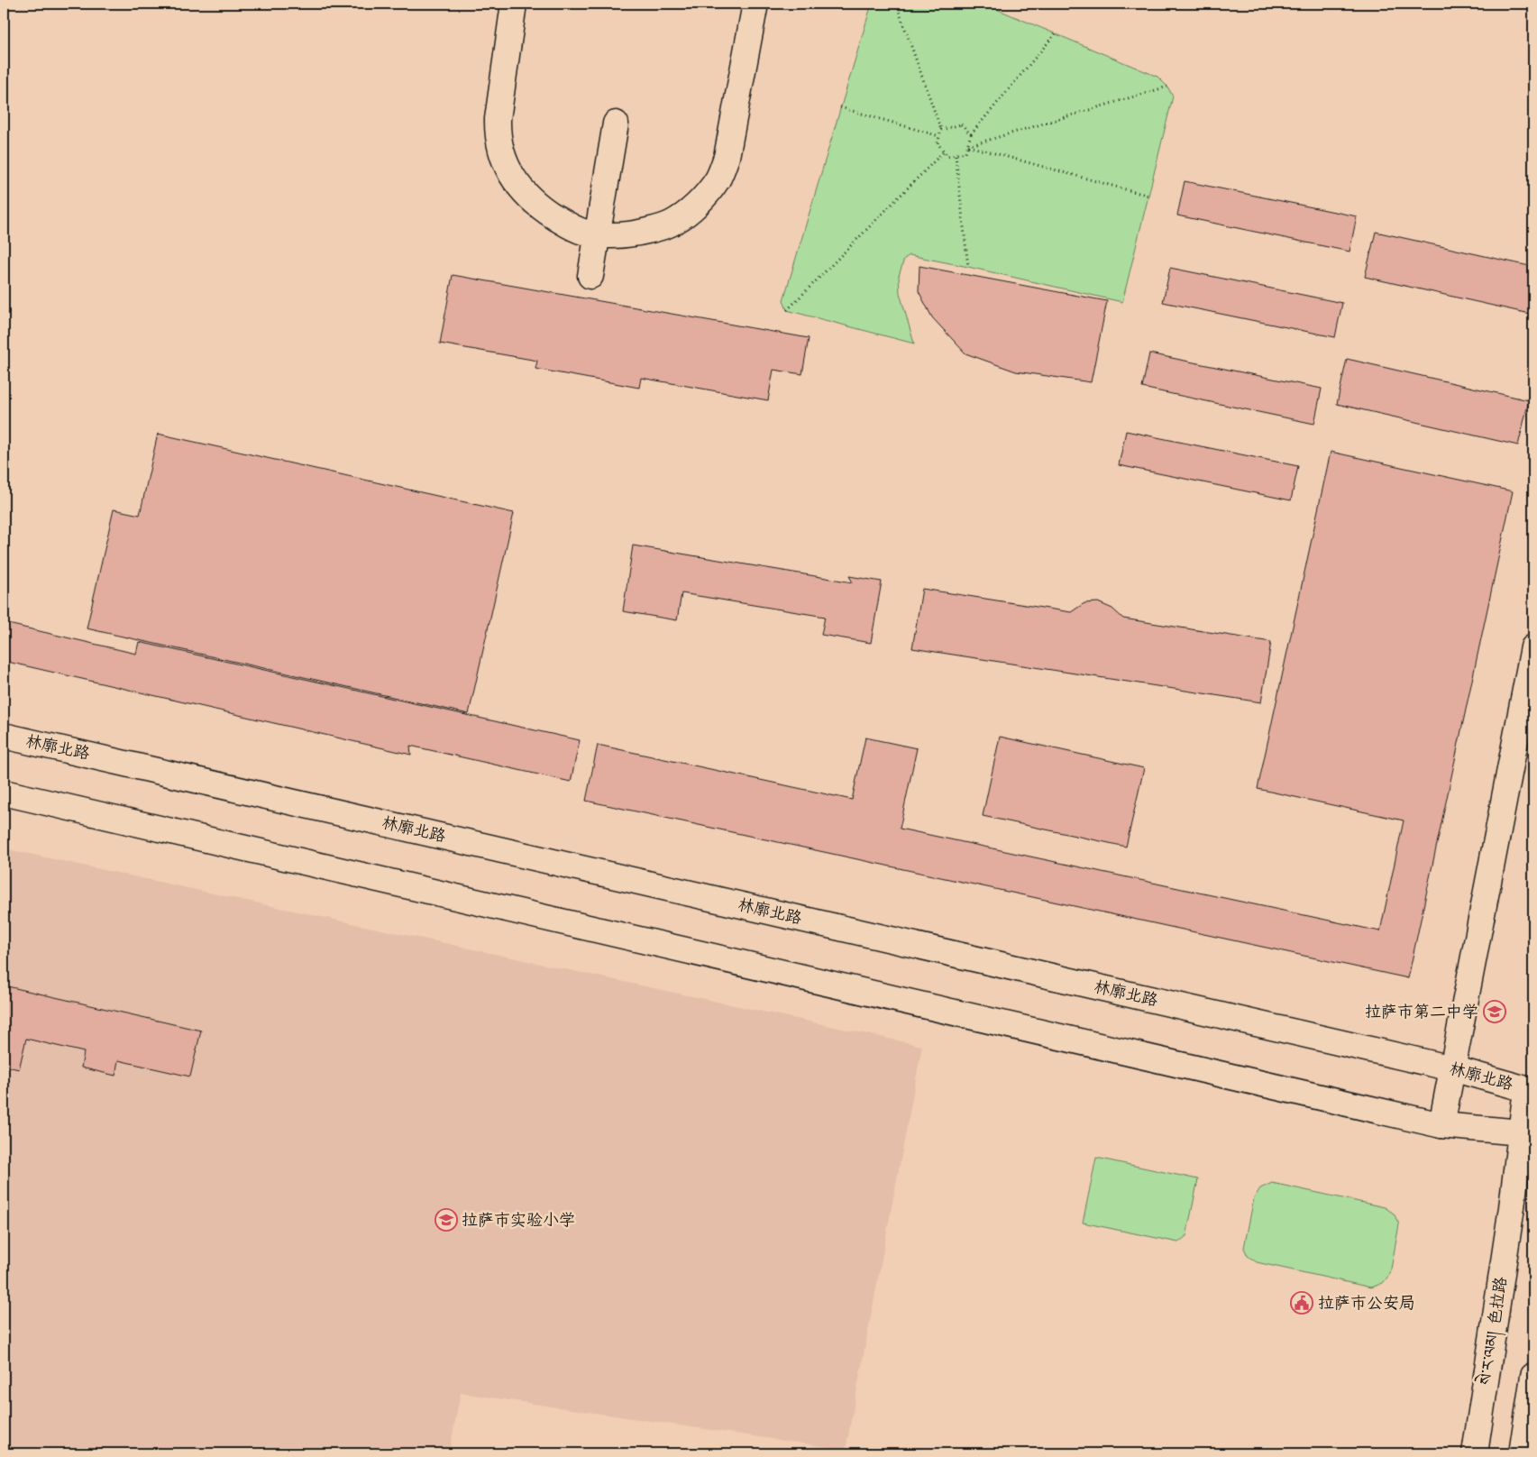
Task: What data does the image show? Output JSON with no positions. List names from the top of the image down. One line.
{"streets":{"main road":["林廓北路","སེ་ར་ལམ། 色拉路"]},"crossings":[["林廓北路","སེ་ར་ལམ། 色拉路"]],"places":{"school or university":["拉萨市第二中学","拉萨市实验小学"],"public building":["拉萨市公安局"]}}
